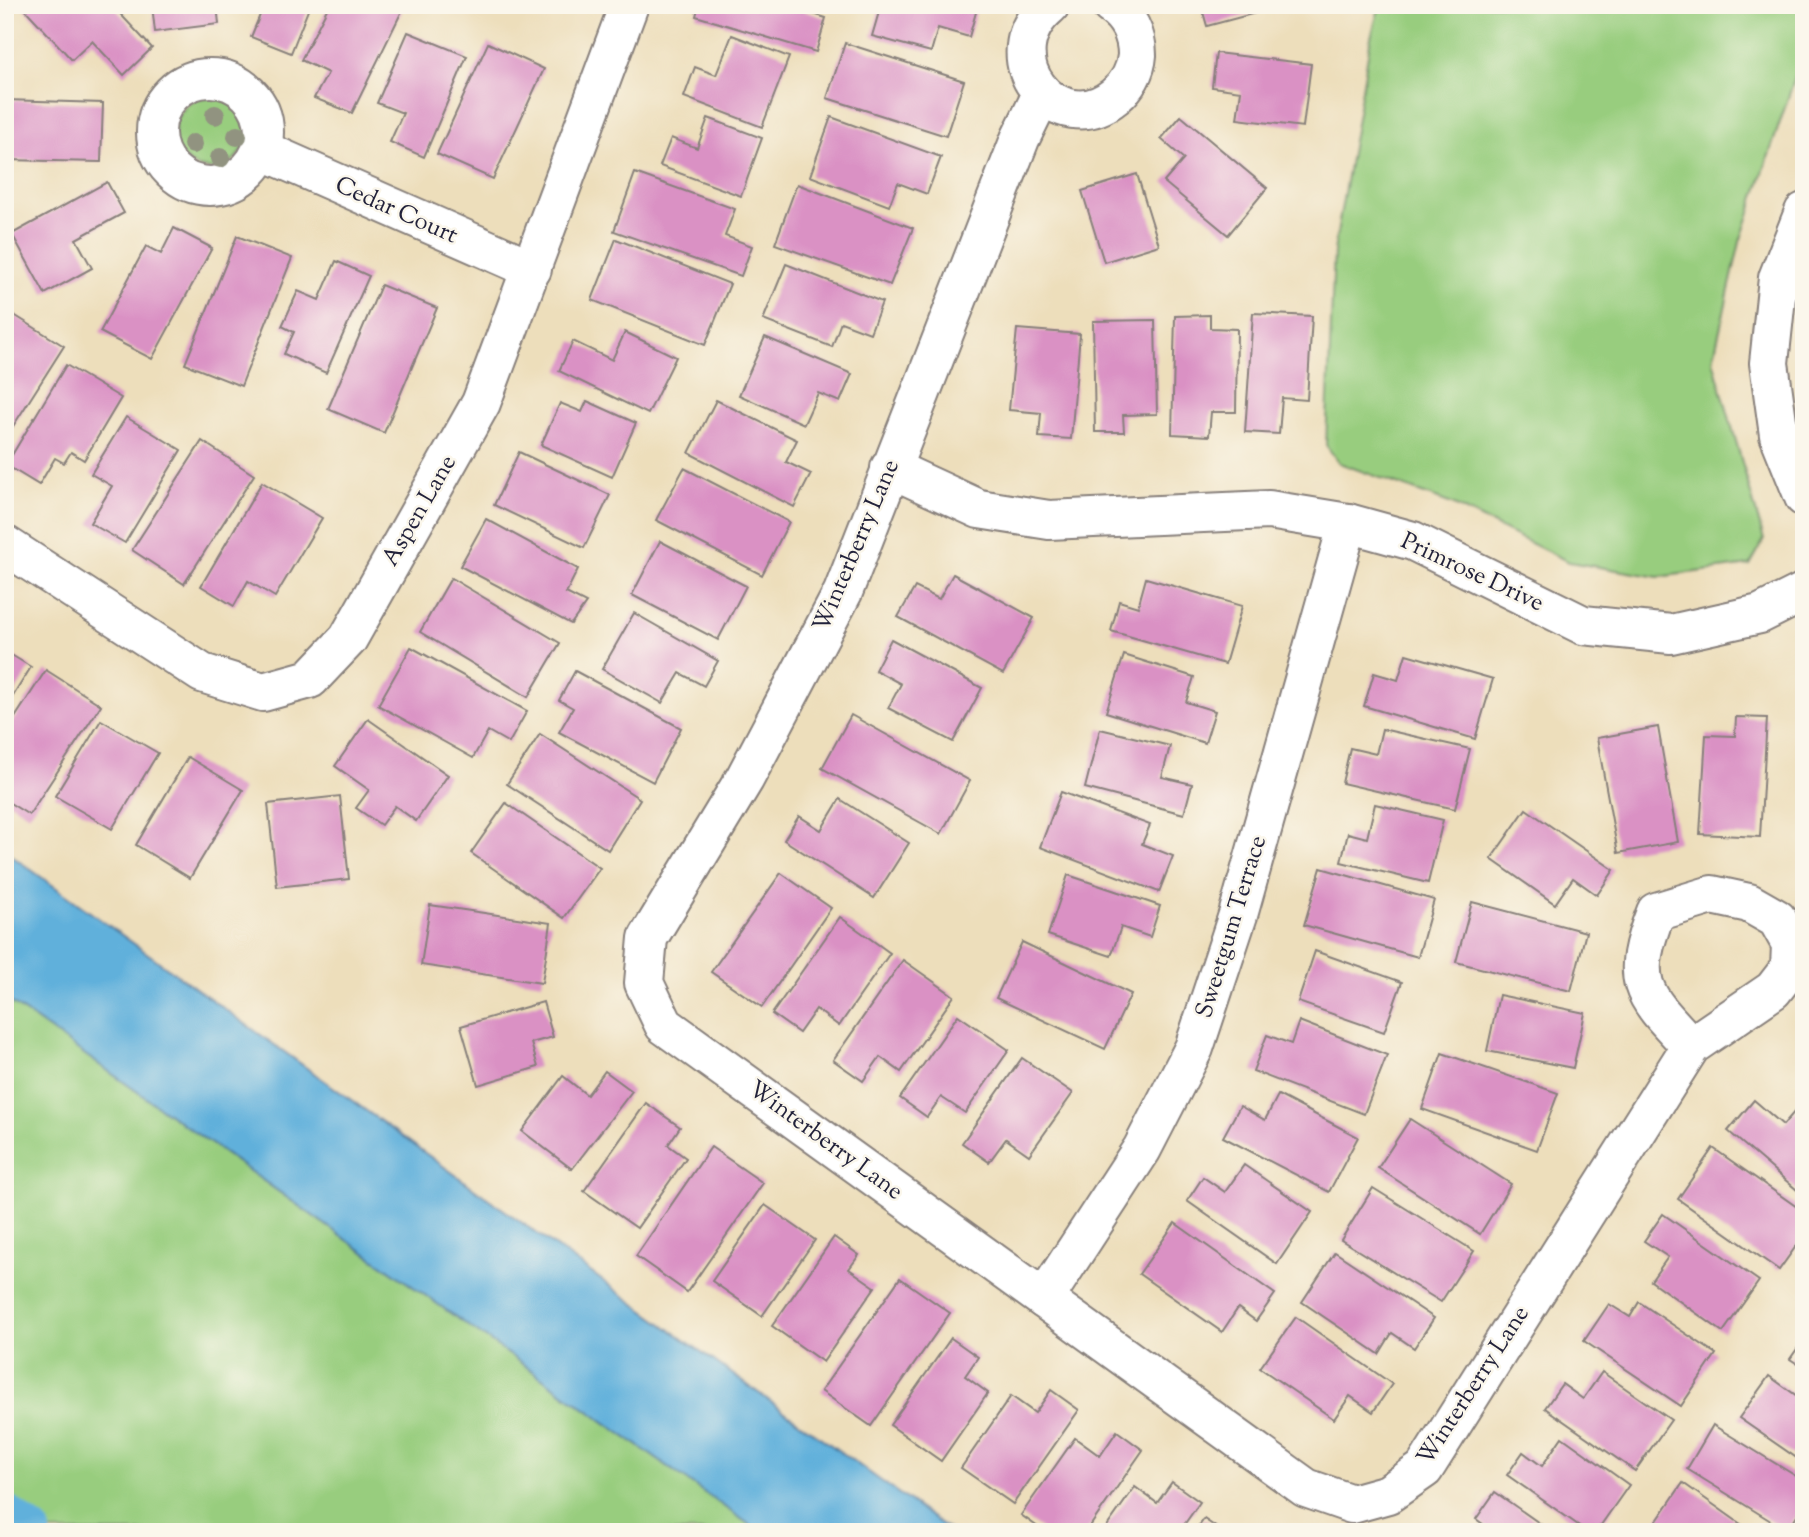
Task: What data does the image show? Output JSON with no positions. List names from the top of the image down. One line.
{"streets":{"street":["Cedar Court","Aspen Lane","Winterberry Lane","Primrose Drive","Sweetgum Terrace"]},"crossings":[["Cedar Court","Aspen Lane"],["Winterberry Lane","Primrose Drive"],["Winterberry Lane","Sweetgum Terrace"],["Primrose Drive","Sweetgum Terrace"]]}
